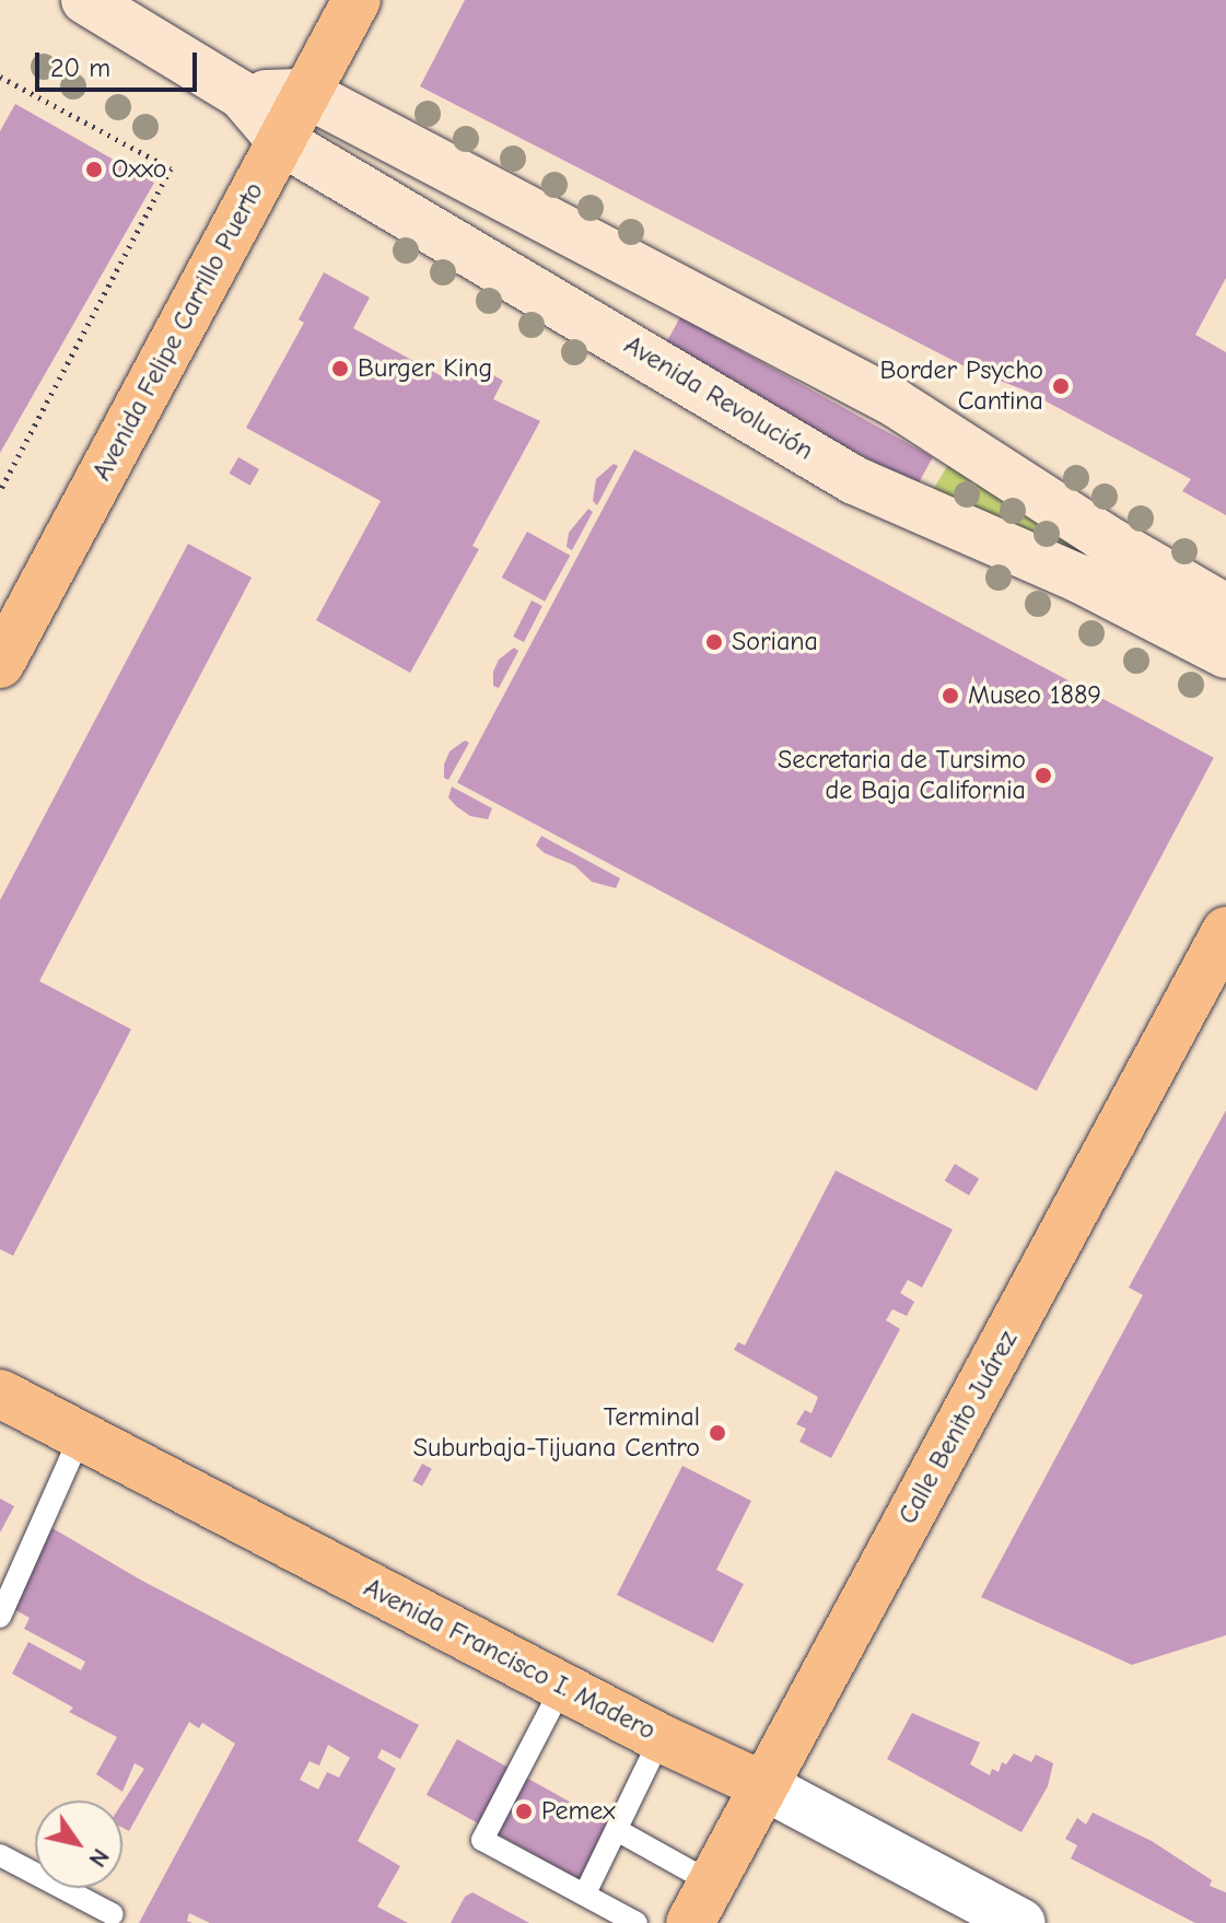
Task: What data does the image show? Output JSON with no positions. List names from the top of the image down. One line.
{"streets":{"main road":["Avenida Felipe Carrillo Puerto","Avenida Revolución","Calle Benito Juárez","Avenida Francisco I. Madero"]},"crossings":[["Avenida Felipe Carrillo Puerto","Avenida Revolución"],["Calle Benito Juárez","Avenida Francisco I. Madero"]],"places":["Oxxo","Burger King","Border Psycho Cantina","Soriana","Museo 1889","Secretaria de Tursimo de Baja California","Terminal Suburbaja-Tijuana Centro","Pemex"],"scale_bar":"20 m","north":"bottom right"}
